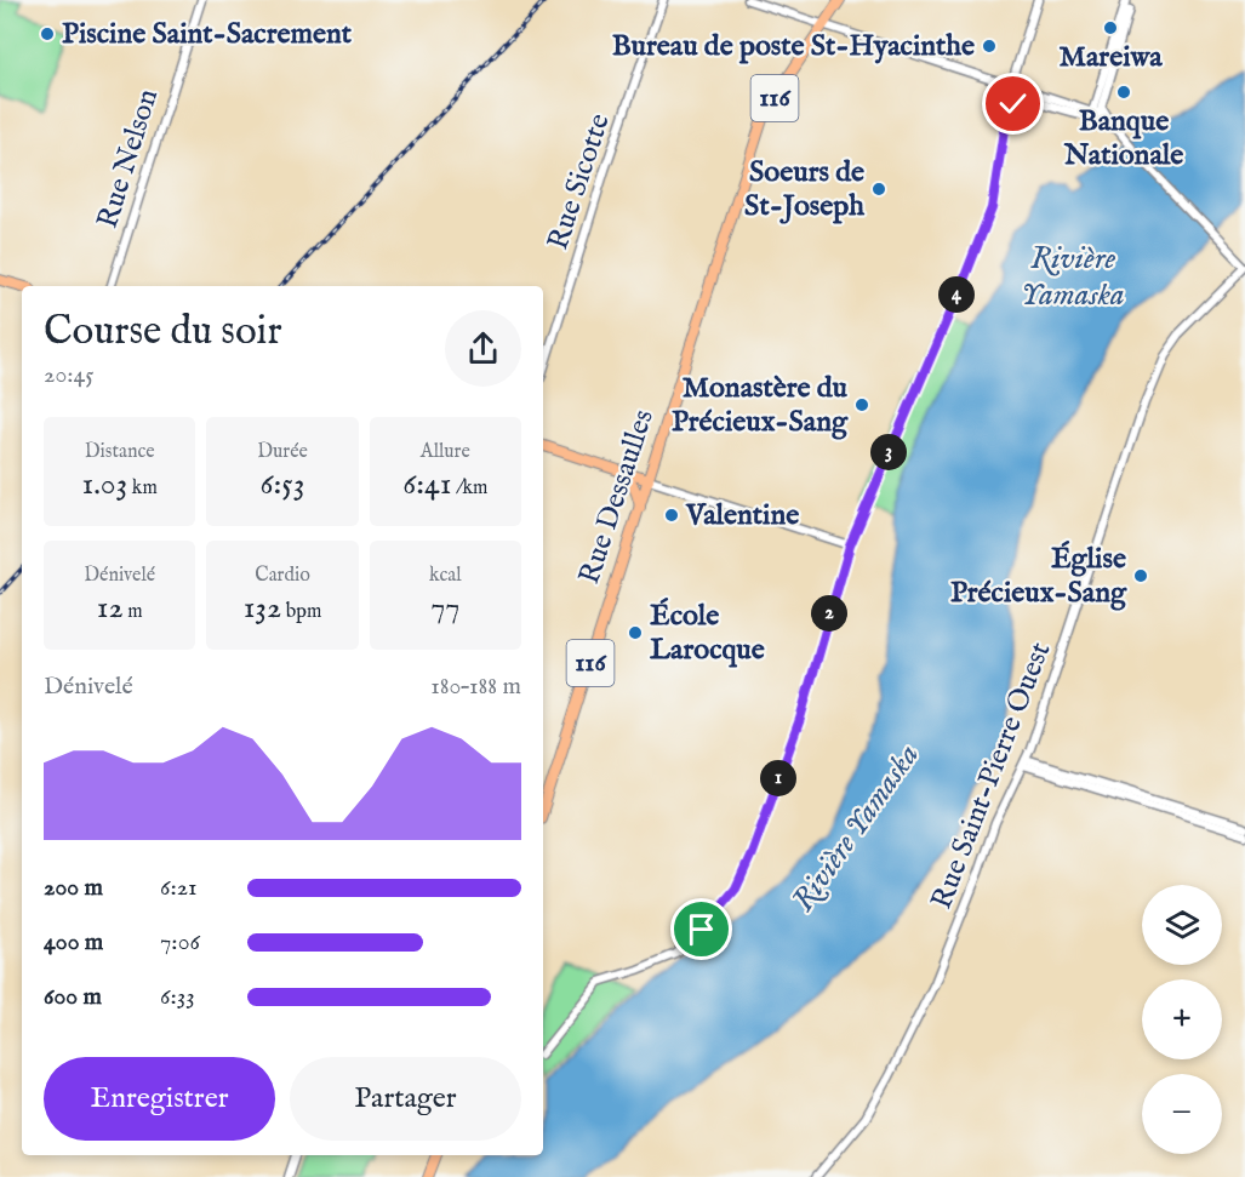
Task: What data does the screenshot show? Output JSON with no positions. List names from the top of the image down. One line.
{"streets":{"main road":["116","Rue Dessaulles"],"street":["Rue Nelson","Rue Sicotte","Rue Saint-Pierre Ouest"]},"water":["Rivière Yamaska"],"places":["Mareiwa","Piscine Saint-Sacrement","Bureau de poste St-Hyacinthe","Banque Nationale","Soeurs de St-Joseph","Monastère du Précieux-Sang","Valentine","Église Précieux-Sang","École Larocque"],"page":{"pins":["4","3","2","1"],"heading":["Course du soir","20:45"],"stats":[["Distance","1.03 km"],["Durée","6:53"],["Allure","6:41 /km"],["Dénivelé","12 m"],["Cardio","132 bpm"],["kcal","77"]],"chart":["Dénivelé","180–188 m"],"list":[{"name":"200 m","note":"6:21"},{"name":"400 m","note":"7:06"},{"name":"600 m","note":"6:33"}],"map_buttons":["+","−"],"buttons":["Enregistrer","Partager"]}}
